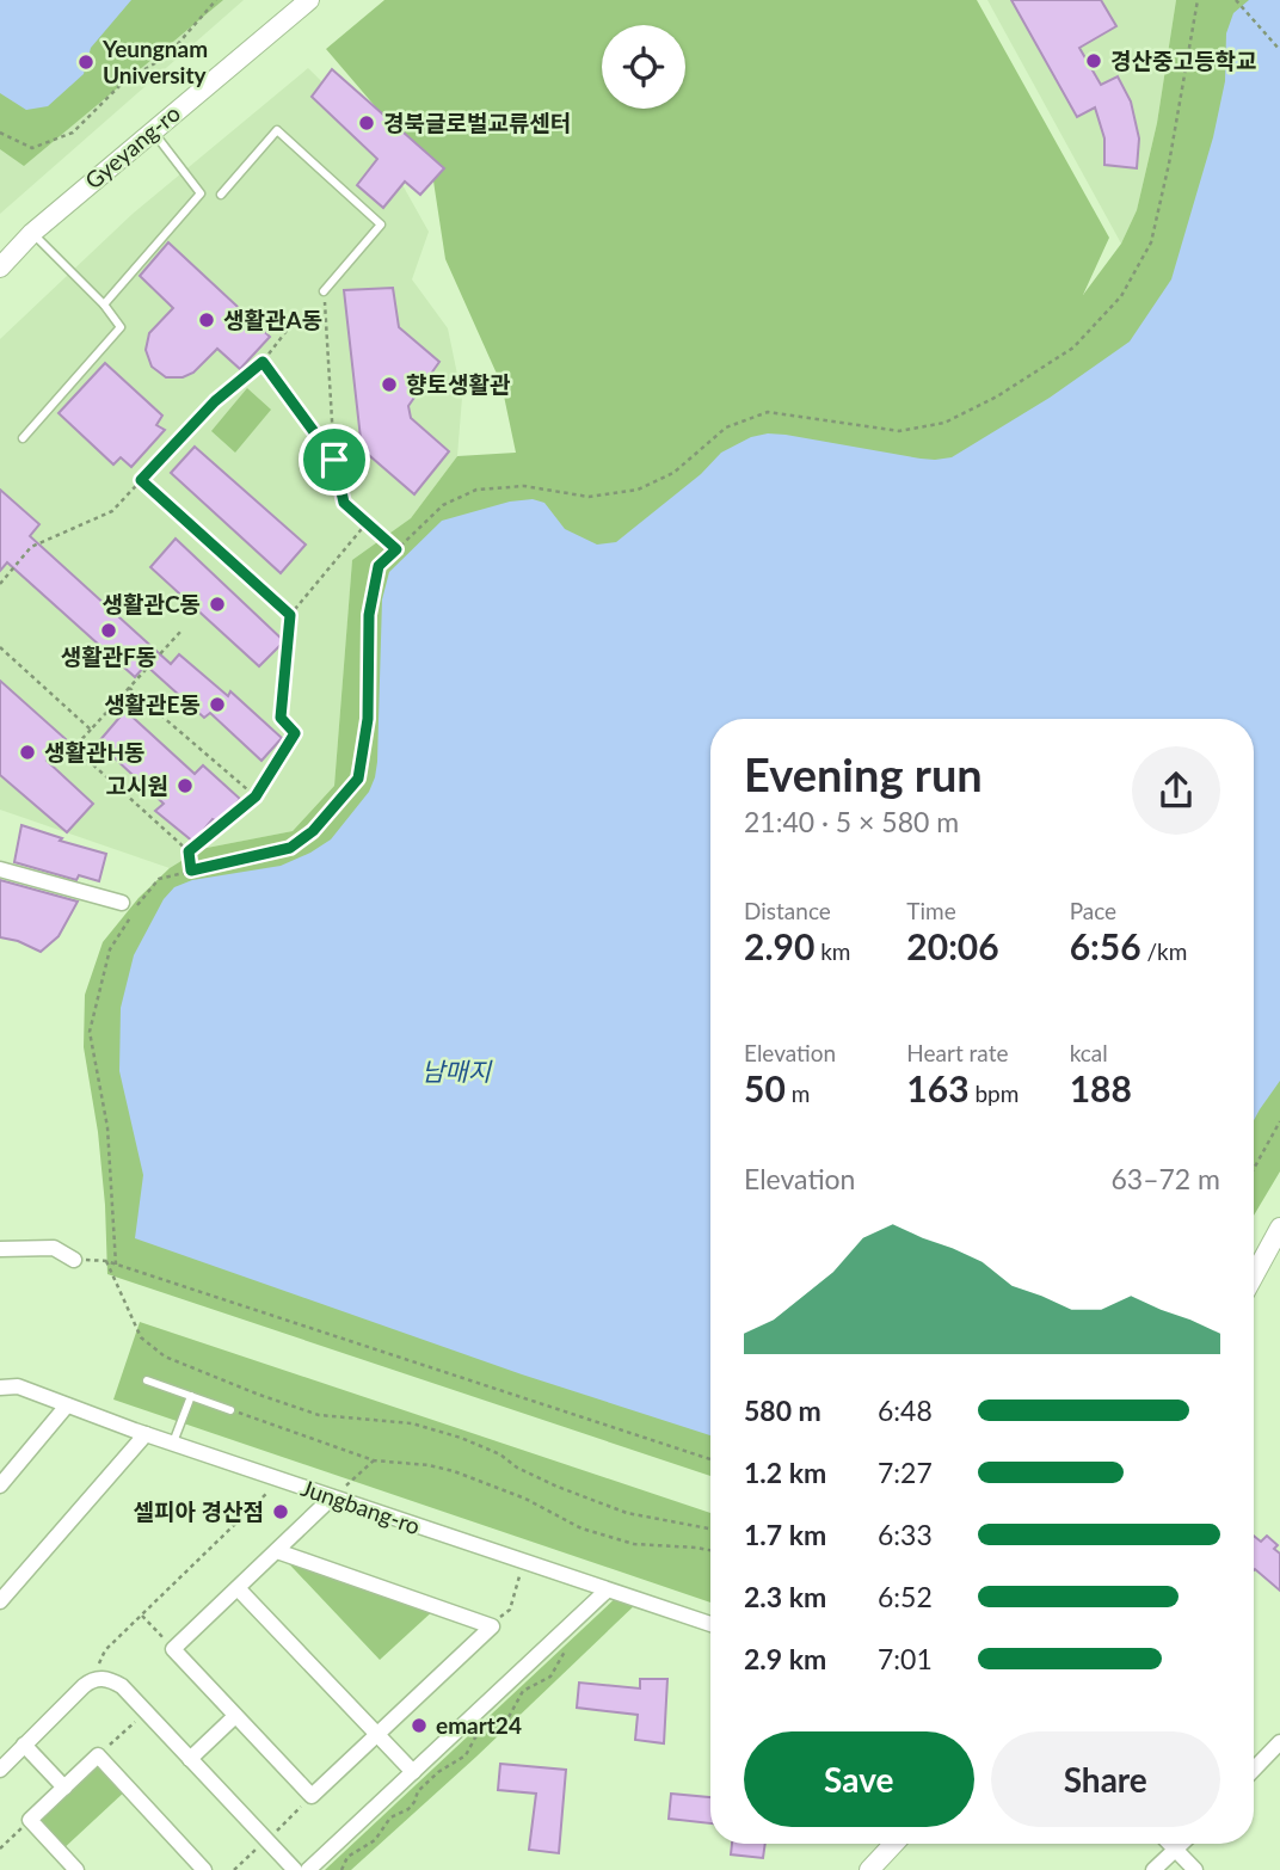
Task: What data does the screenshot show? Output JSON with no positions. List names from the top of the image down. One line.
{"streets":{"street":["Gyeyang-ro","Jungbang-ro"]},"water":["남매지"],"places":["경산중고등학교","Yeungnam University","경북글로벌교류센터","생활관A동","향토생활관","생활관C동","생활관F동","생활관E동","생활관H동","고시원","셀피아 경산점","emart24"],"page":{"heading":["Evening run","21:40 · 5 × 580 m"],"stats":[["Distance","2.90 km"],["Time","20:06"],["Pace","6:56 /km"],["Elevation","50 m"],["Heart rate","163 bpm"],["kcal","188"]],"chart":["Elevation","63–72 m"],"list":[{"name":"580 m","note":"6:48"},{"name":"1.2 km","note":"7:27"},{"name":"1.7 km","note":"6:33"},{"name":"2.3 km","note":"6:52"},{"name":"2.9 km","note":"7:01"}],"buttons":["Save","Share"]}}
